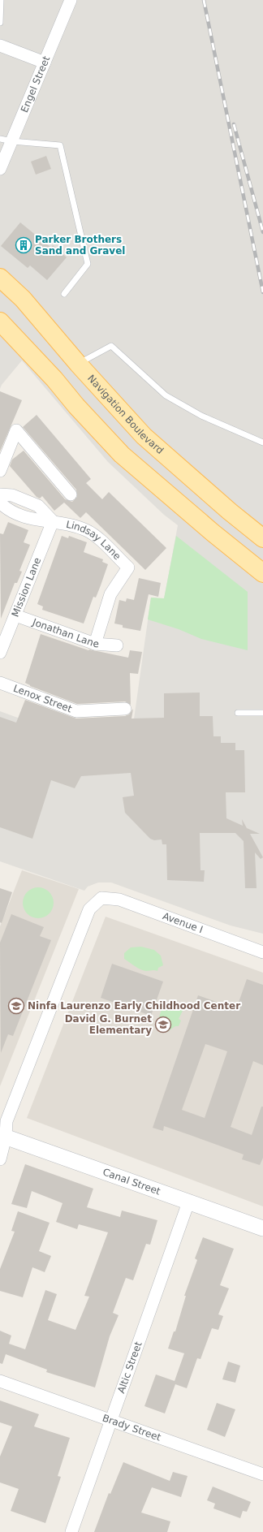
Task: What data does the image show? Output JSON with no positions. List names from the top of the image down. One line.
{"streets":{"main road":["Navigation Boulevard"],"street":["Engel Street","Lindsay Lane","Mission Lane","Jonathan Lane","Lenox Street","Avenue I","Canal Street","Altic Street","Brady Street"]},"crossings":[["Lindsay Lane","Mission Lane"],["Lindsay Lane","Jonathan Lane"],["Mission Lane","Jonathan Lane"],["Avenue I","Canal Street"],["Canal Street","Altic Street"],["Altic Street","Brady Street"]],"places":{"building":["Parker Brothers Sand and Gravel"],"school or university":["Ninfa Laurenzo Early Childhood Center","David G. Burnet Elementary"]}}
